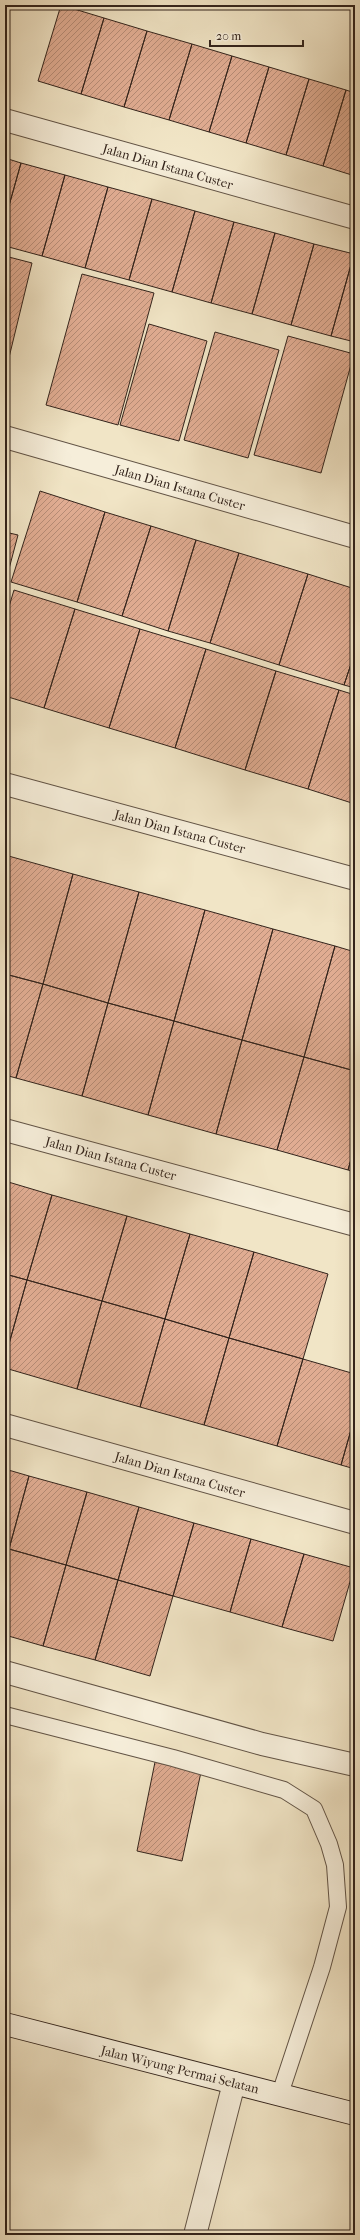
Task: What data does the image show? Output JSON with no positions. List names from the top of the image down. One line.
{"streets":{"street":["Jalan Dian Istana Custer","Jalan Wiyung Permai Selatan"]},"scale_bar":"20 m"}
